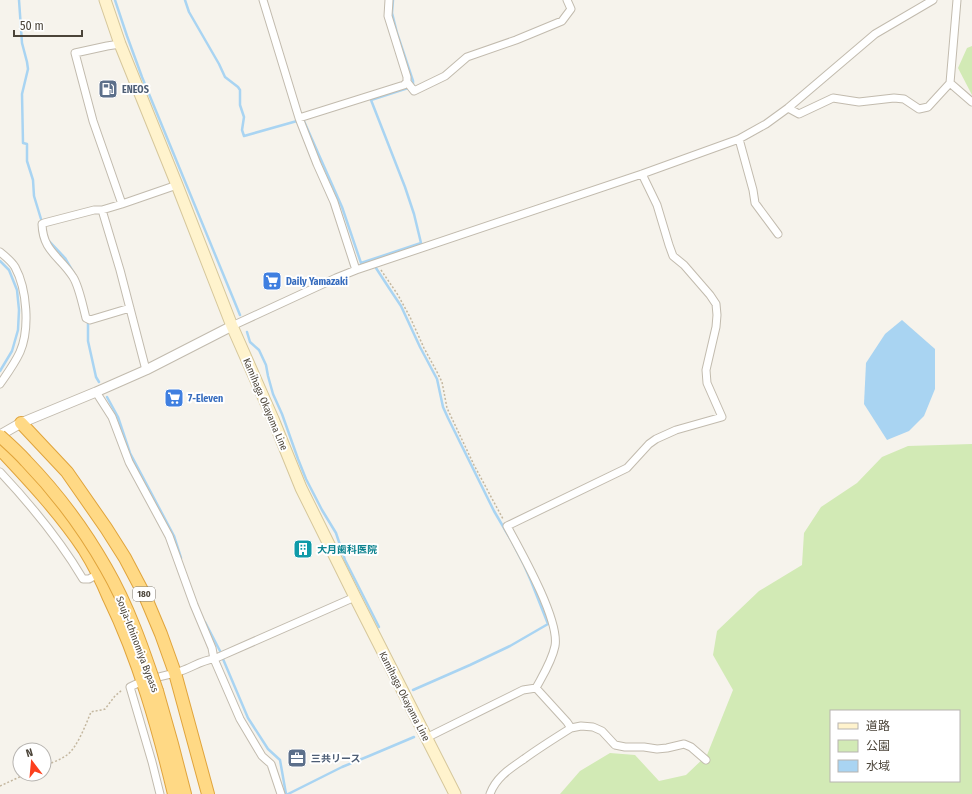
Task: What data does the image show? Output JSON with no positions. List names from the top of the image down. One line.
{"streets":{"highway":["180","Souja-Ichinomiya Bypass"],"main road":["Kamihaga Okayama Line"]},"places":{"fuel station":["ENEOS"],"supermarket":["Daily Yamazaki","7-Eleven"],"building":["大月歯科医院"],"office":["三共リース"]},"legend":["道路","公園","水域"],"scale_bar":"50 m","north":"top"}
